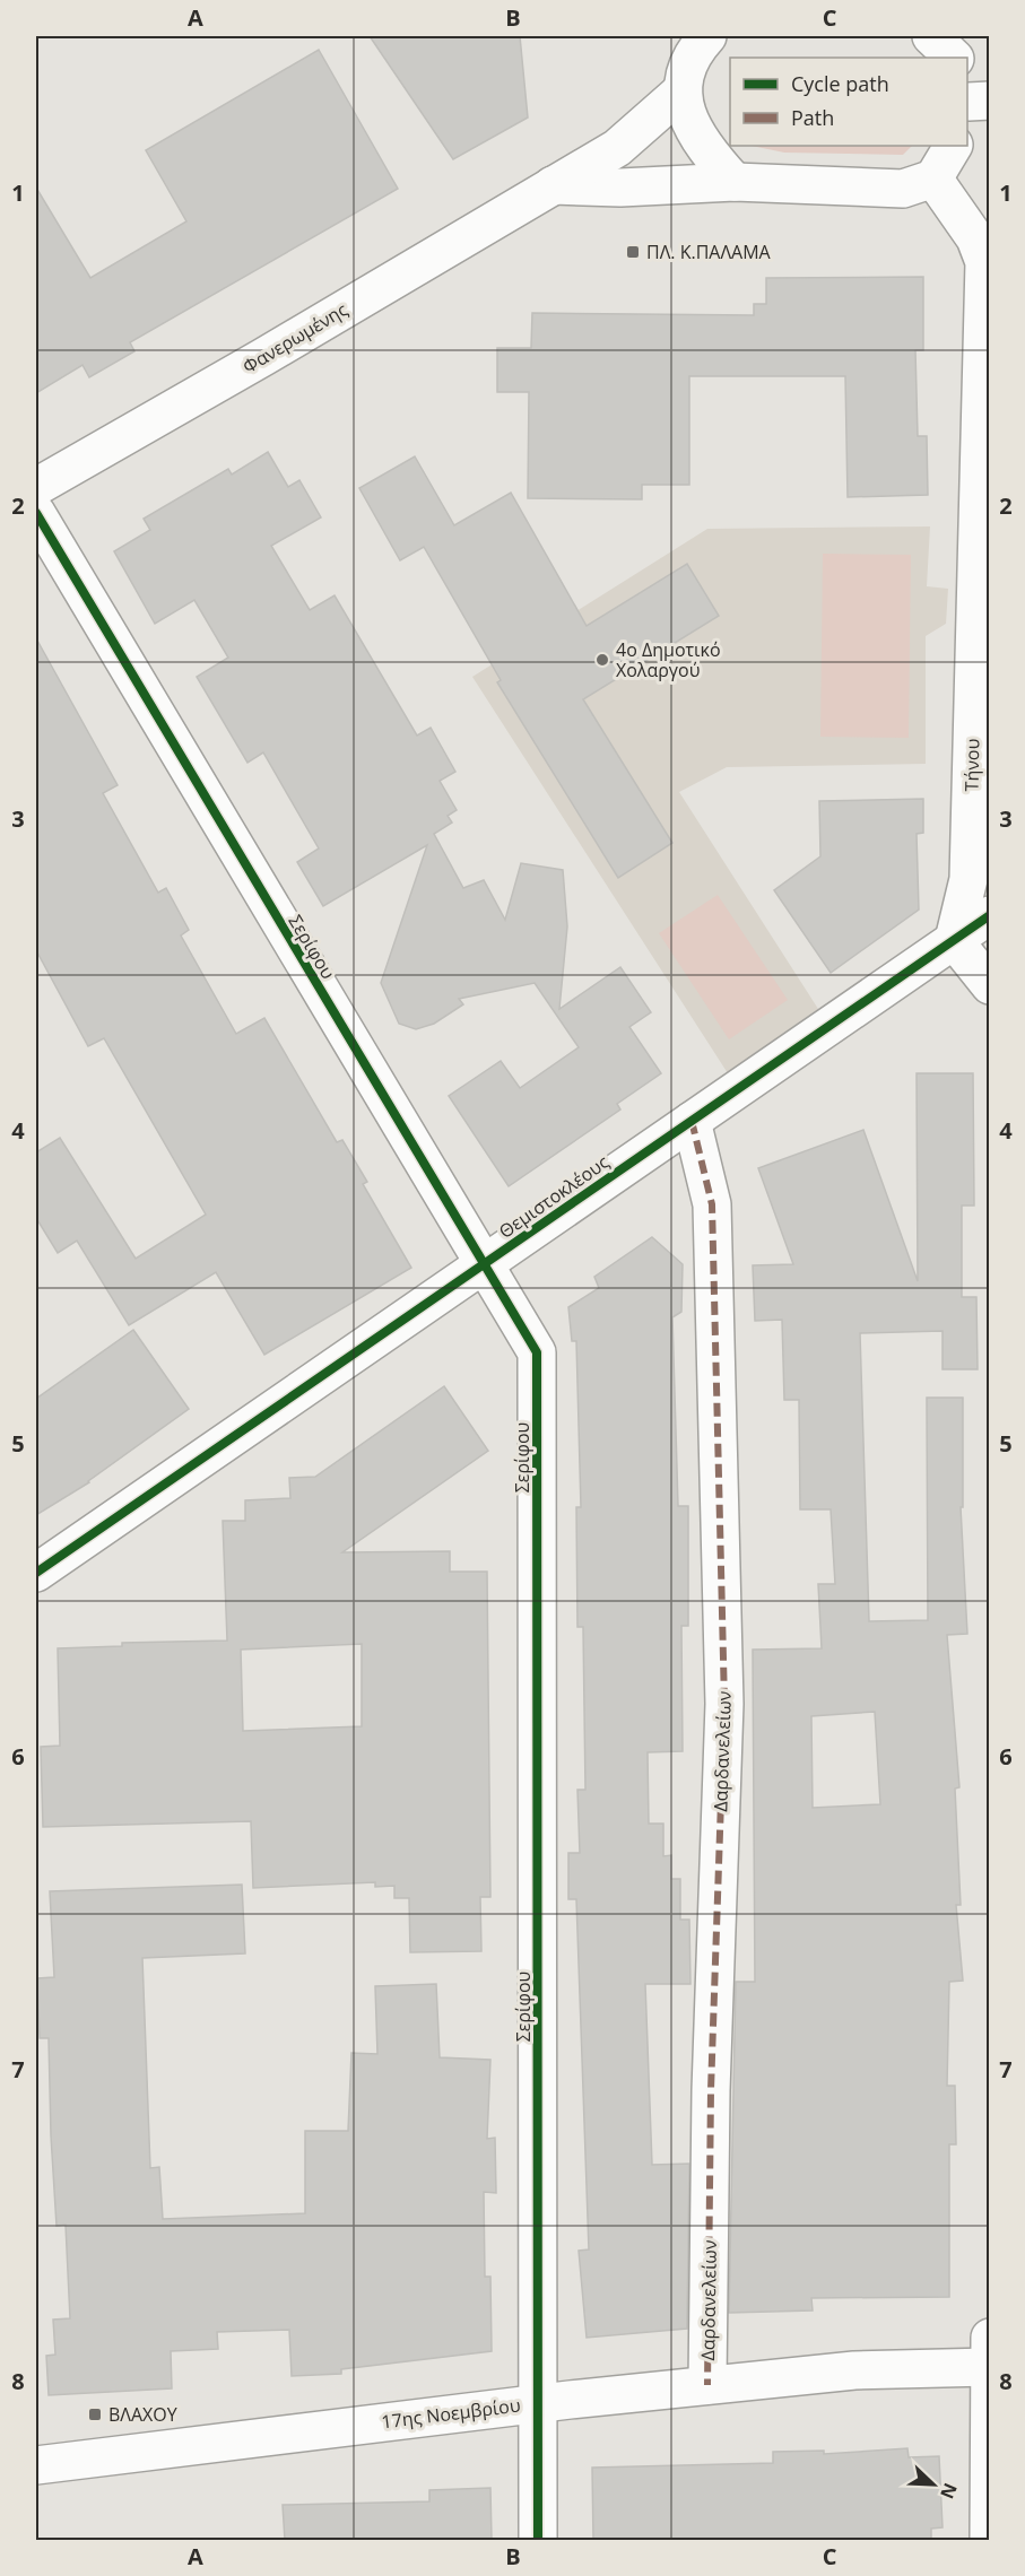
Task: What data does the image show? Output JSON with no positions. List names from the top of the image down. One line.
{"streets":{"street":["Φανερωμένης","Τήνου","Σερίφου","Θεμιστοκλέους","Δαρδανελείων","17ης Νοεμβρίου"]},"crossings":[["Τήνου","Θεμιστοκλέους"],["Σερίφου","Θεμιστοκλέους"],["Σερίφου","17ης Νοεμβρίου"],["Θεμιστοκλέους","Δαρδανελείων"],["Δαρδανελείων","17ης Νοεμβρίου"]],"places":{"transit":["ΠΛ. Κ.ΠΑΛΑΜΑ","ΒΛΑΧΟΥ"],"other":["4ο Δημοτικό Χολαργού"]},"legend":["Cycle path","Path"],"north":"bottom right","grid":{"columns":["A","B","C"],"rows":["1","2","3","4","5","6","7","8"]}}
